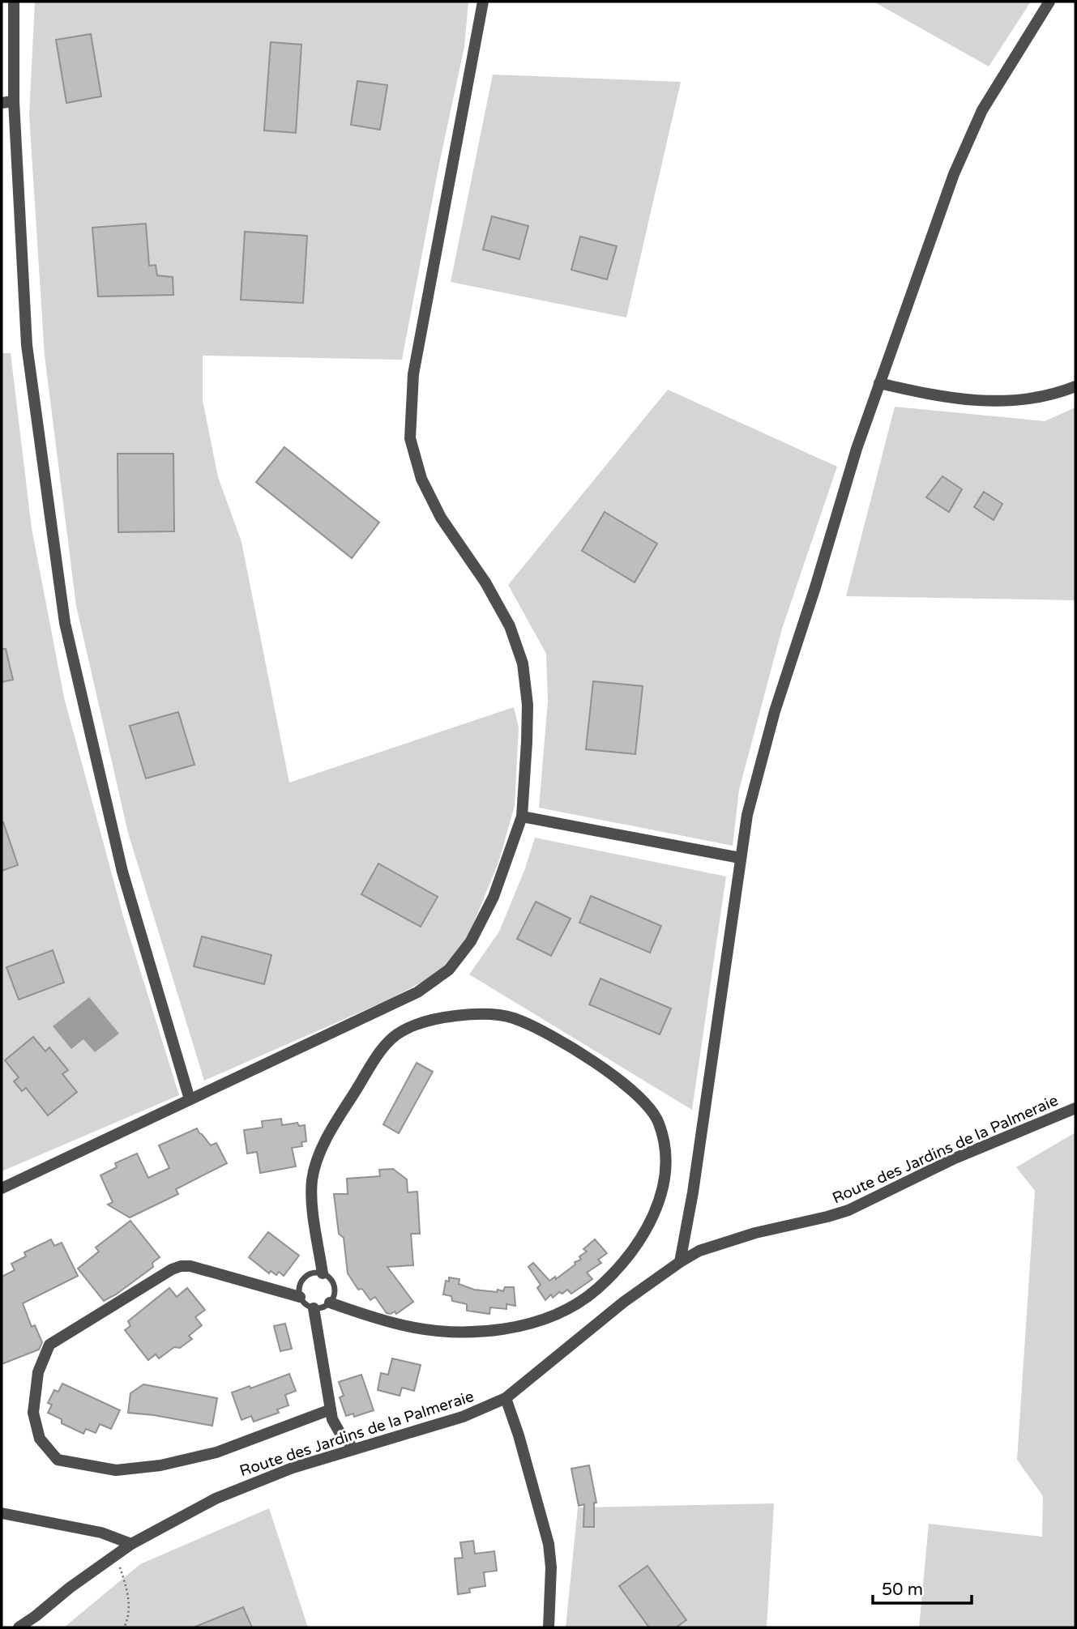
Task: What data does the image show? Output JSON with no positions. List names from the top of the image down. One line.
{"streets":{"street":["Route des Jardins de la Palmeraie"]},"scale_bar":"50 m"}
